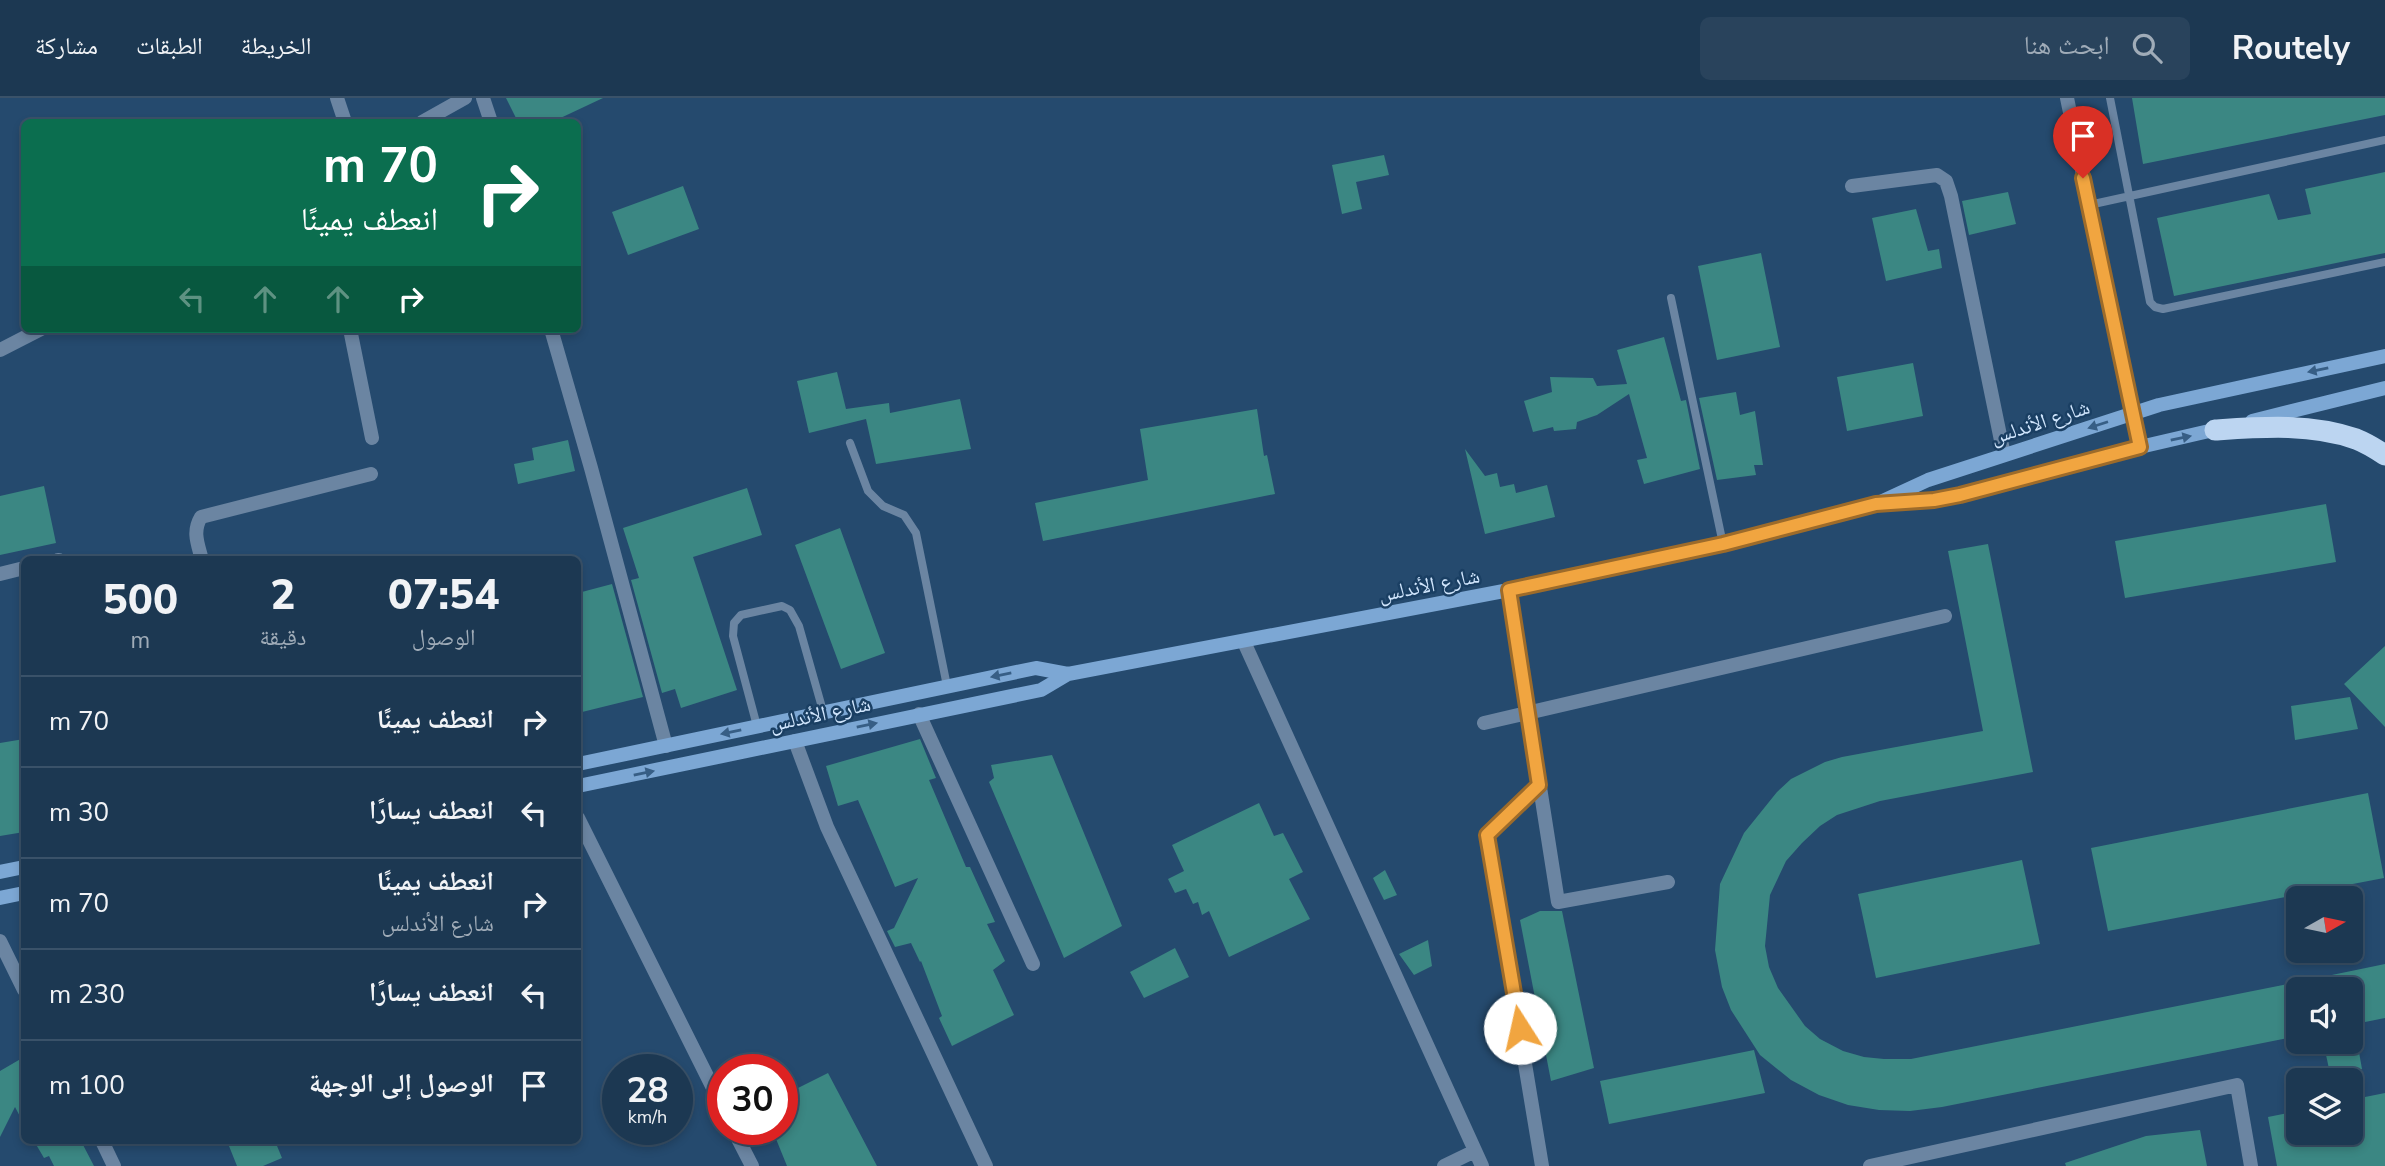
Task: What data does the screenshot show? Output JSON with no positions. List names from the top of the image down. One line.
{"streets":{"main road":["شارع الأندلس"]},"north":"right","page":{"header":"Routely","search":"ابحث هنا","nav":["الخريطة","الطبقات","مشاركة"],"turn":["70 m","انعطف يمينًا"],"eta":["07:54","الوصول","2","دقيقة","500","m"],"list":[{"name":"انعطف يمينًا","value":"70 m"},{"name":"انعطف يسارًا","value":"30 m"},{"name":"انعطف يمينًا","note":"شارع الأندلس","value":"70 m"},{"name":"انعطف يسارًا","value":"230 m"},{"name":"الوصول إلى الوجهة","value":"100 m"}],"speed":"28 km/h","limit":"30"}}
